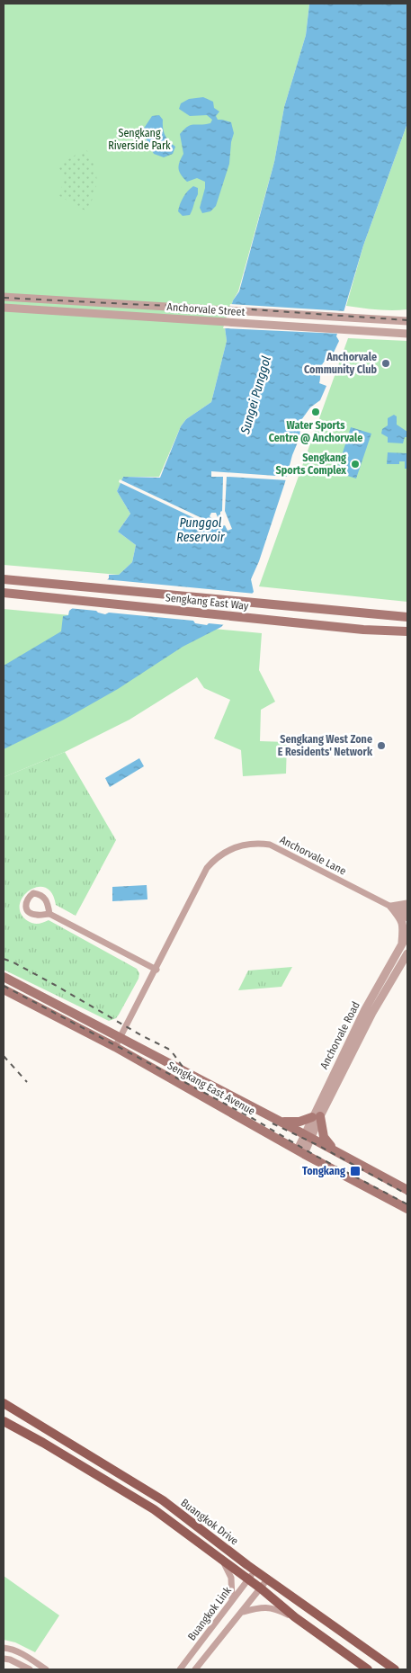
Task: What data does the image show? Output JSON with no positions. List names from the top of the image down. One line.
{"streets":{"main road":["Sengkang East Way","Sengkang East Avenue","Buangkok Drive"],"street":["Anchorvale Street","Anchorvale Lane","Anchorvale Road","Buangkok Link"]},"crossings":[["Anchorvale Lane","Sengkang East Avenue"],["Anchorvale Road","Sengkang East Avenue"],["Buangkok Drive","Buangkok Link"]],"water":["Sungei Punggol","Punggol Reservoir"],"parks":["Sengkang Riverside Park"],"places":{"other":["Anchorvale Community Club","Water Sports Centre @ Anchorvale","Sengkang Sports Complex","Sengkang West Zone E Residents' Network"],"transit":["Tongkang"]}}
